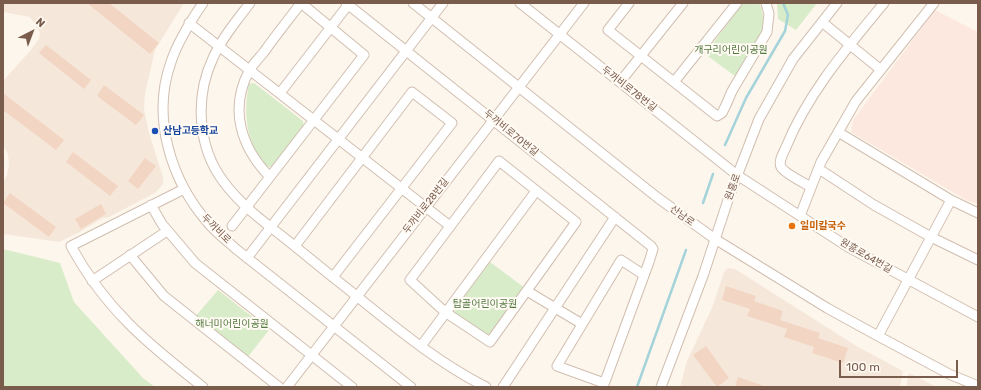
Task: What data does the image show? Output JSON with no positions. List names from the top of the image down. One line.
{"streets":{"street":["두꺼비로78번길","두꺼비로70번길","원흥로","두꺼비로28번길","산남로","두꺼비로","원흥로64번길"]},"crossings":[["두꺼비로78번길","원흥로"],["두꺼비로78번길","두꺼비로28번길"],["두꺼비로78번길","원흥로64번길"],["두꺼비로70번길","두꺼비로28번길"],["원흥로","산남로"],["원흥로","원흥로64번길"],["두꺼비로28번길","산남로"],["두꺼비로28번길","두꺼비로"]],"parks":["개구리어린이공원","탑골어린이공원","해너미어린이공원"],"places":["산남고등학교","일미칼국수"],"scale_bar":"100 m","north":"top right"}
